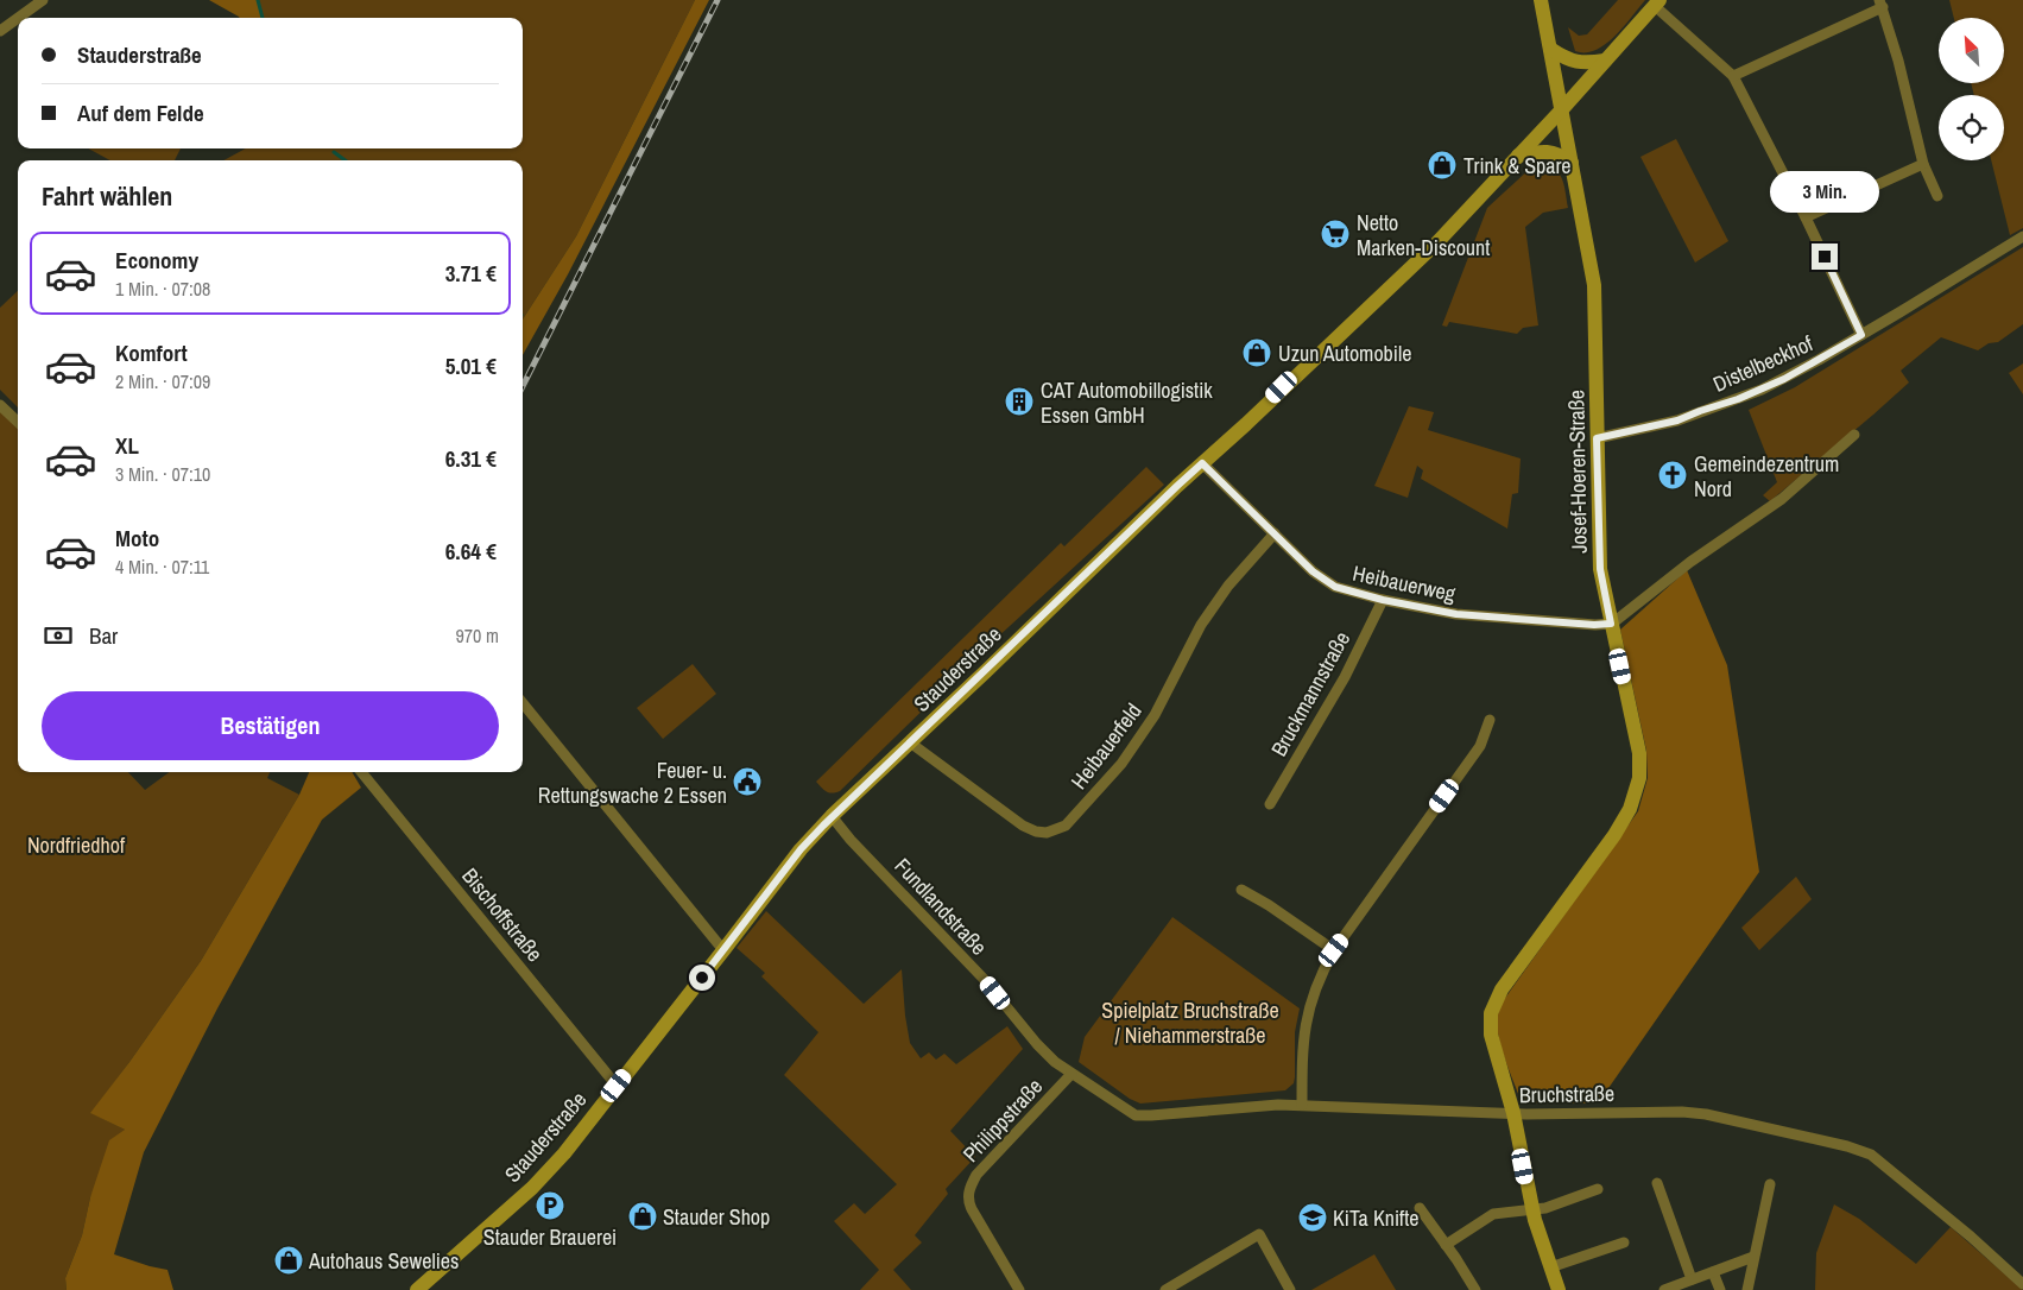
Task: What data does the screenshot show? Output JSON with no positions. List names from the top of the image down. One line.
{"streets":{"main road":["Josef-Hoeren-Straße","Stauderstraße"],"street":["Distelbeckhof","Heibauerweg","Bruckmannstraße","Heibauerfeld","Fundlandstraße","Bischoffstraße","Bruchstraße","Philippstraße"]},"crossings":[["Distelbeckhof","Josef-Hoeren-Straße"],["Josef-Hoeren-Straße","Heibauerweg"],["Josef-Hoeren-Straße","Stauderstraße"],["Josef-Hoeren-Straße","Bruchstraße"],["Heibauerweg","Stauderstraße"],["Heibauerweg","Bruckmannstraße"],["Heibauerweg","Heibauerfeld"],["Stauderstraße","Heibauerfeld"],["Stauderstraße","Fundlandstraße"],["Stauderstraße","Bischoffstraße"],["Fundlandstraße","Bruchstraße"],["Fundlandstraße","Philippstraße"],["Bruchstraße","Philippstraße"]],"parks":["Nordfriedhof","Spielplatz Bruchstraße / Niehammerstraße"],"places":{"shop":["Trink & Spare","Uzun Automobile","Stauder Shop","Autohaus Sewelies"],"supermarket":["Netto Marken-Discount"],"building":["CAT Automobillogistik Essen GmbH"],"church":["Gemeindezentrum Nord"],"public building":["Feuer- u. Rettungswache 2 Essen"],"parking":["Stauder Brauerei"],"school or university":["KiTa Knifte"]},"north":"top left","page":{"banner":["Stauderstraße","Auf dem Felde"],"heading":"Fahrt wählen","bubble":"3 Min.","list":[{"name":"Economy","note":"1 Min. · 07:08","value":"3.71 €"},{"name":"Komfort","note":"2 Min. · 07:09","value":"5.01 €"},{"name":"XL","note":"3 Min. · 07:10","value":"6.31 €"},{"name":"Moto","note":"4 Min. · 07:11","value":"6.64 €"}],"pay":["Bar","970 m"],"buttons":"Bestätigen"}}
